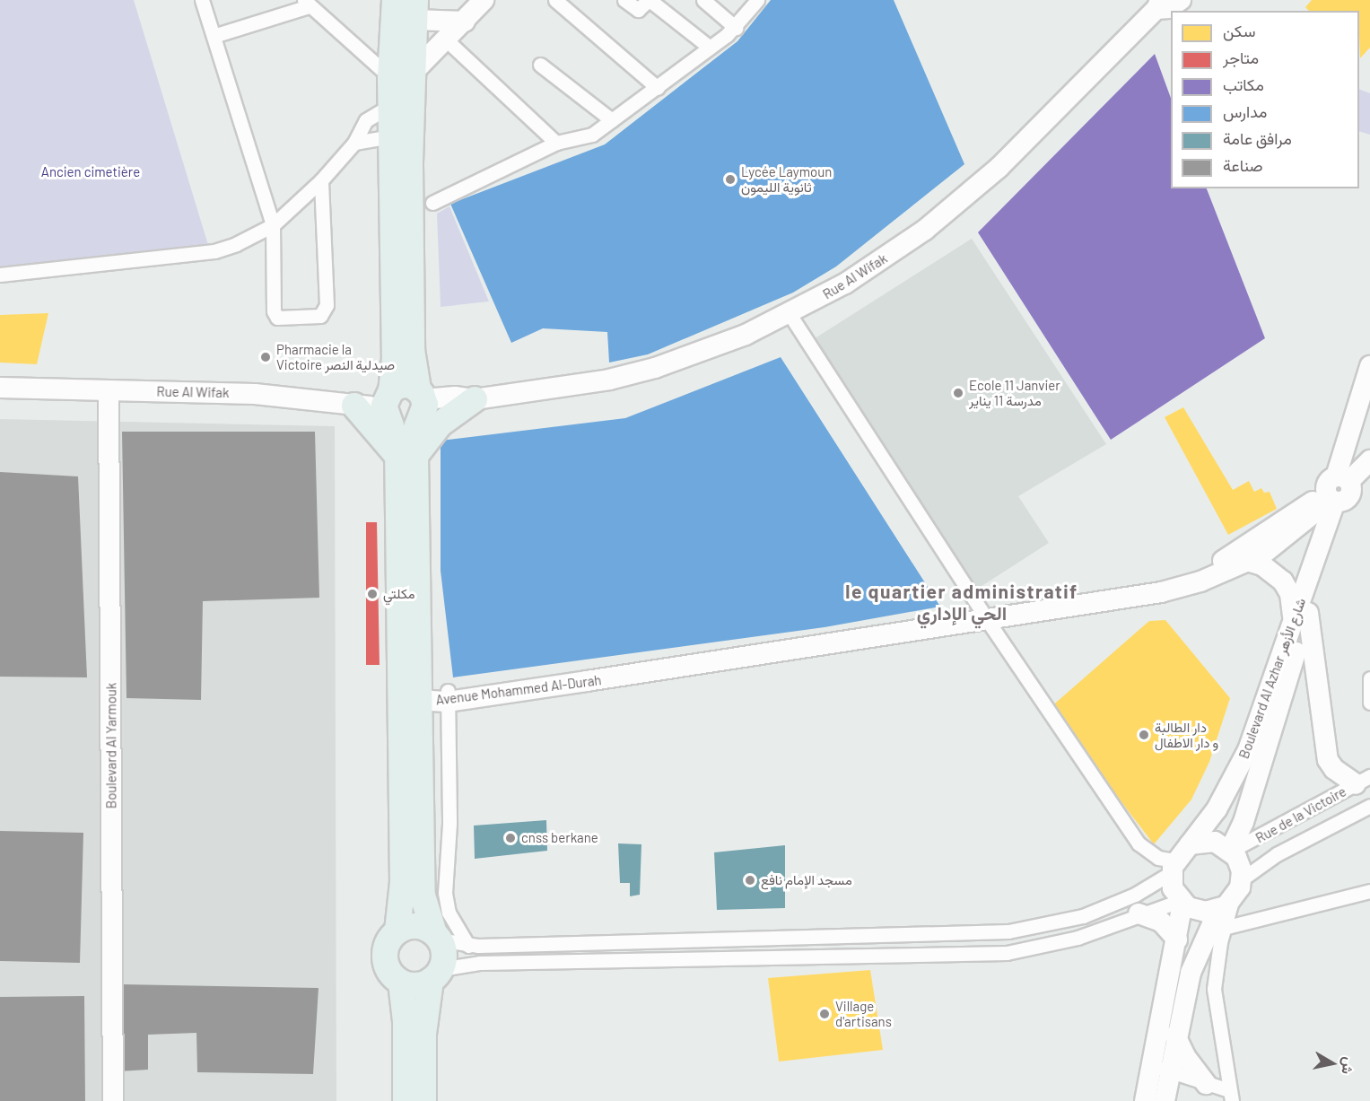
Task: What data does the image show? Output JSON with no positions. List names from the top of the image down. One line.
{"streets":{"street":["Rue Al Wifak","Boulevard Al Azhar شارع الأزهر","Avenue Mohammed Al-Durah","Boulevard Al Yarmouk","Rue de la Victoire"]},"crossings":[["Rue Al Wifak","Boulevard Al Yarmouk"],["Boulevard Al Azhar شارع الأزهر","Avenue Mohammed Al-Durah"],["Boulevard Al Azhar شارع الأزهر","Rue de la Victoire"]],"districts":["le quartier administratif الحي الإداري"],"parks":["Ancien cimetière"],"places":["Lycée Laymoun ثانوية الليمون","Pharmacie la Victoire صيدلية النصر","Ecole 11 Janvier مدرسة 11 يناير","مكلتي","دار الطالبة و دار الاطفال","cnss berkane","مسجد الإمام نافع","Village d'artisans"],"legend":["سكن","متاجر","مكاتب","مدارس","مرافق عامة","صناعة"],"north":"right"}
